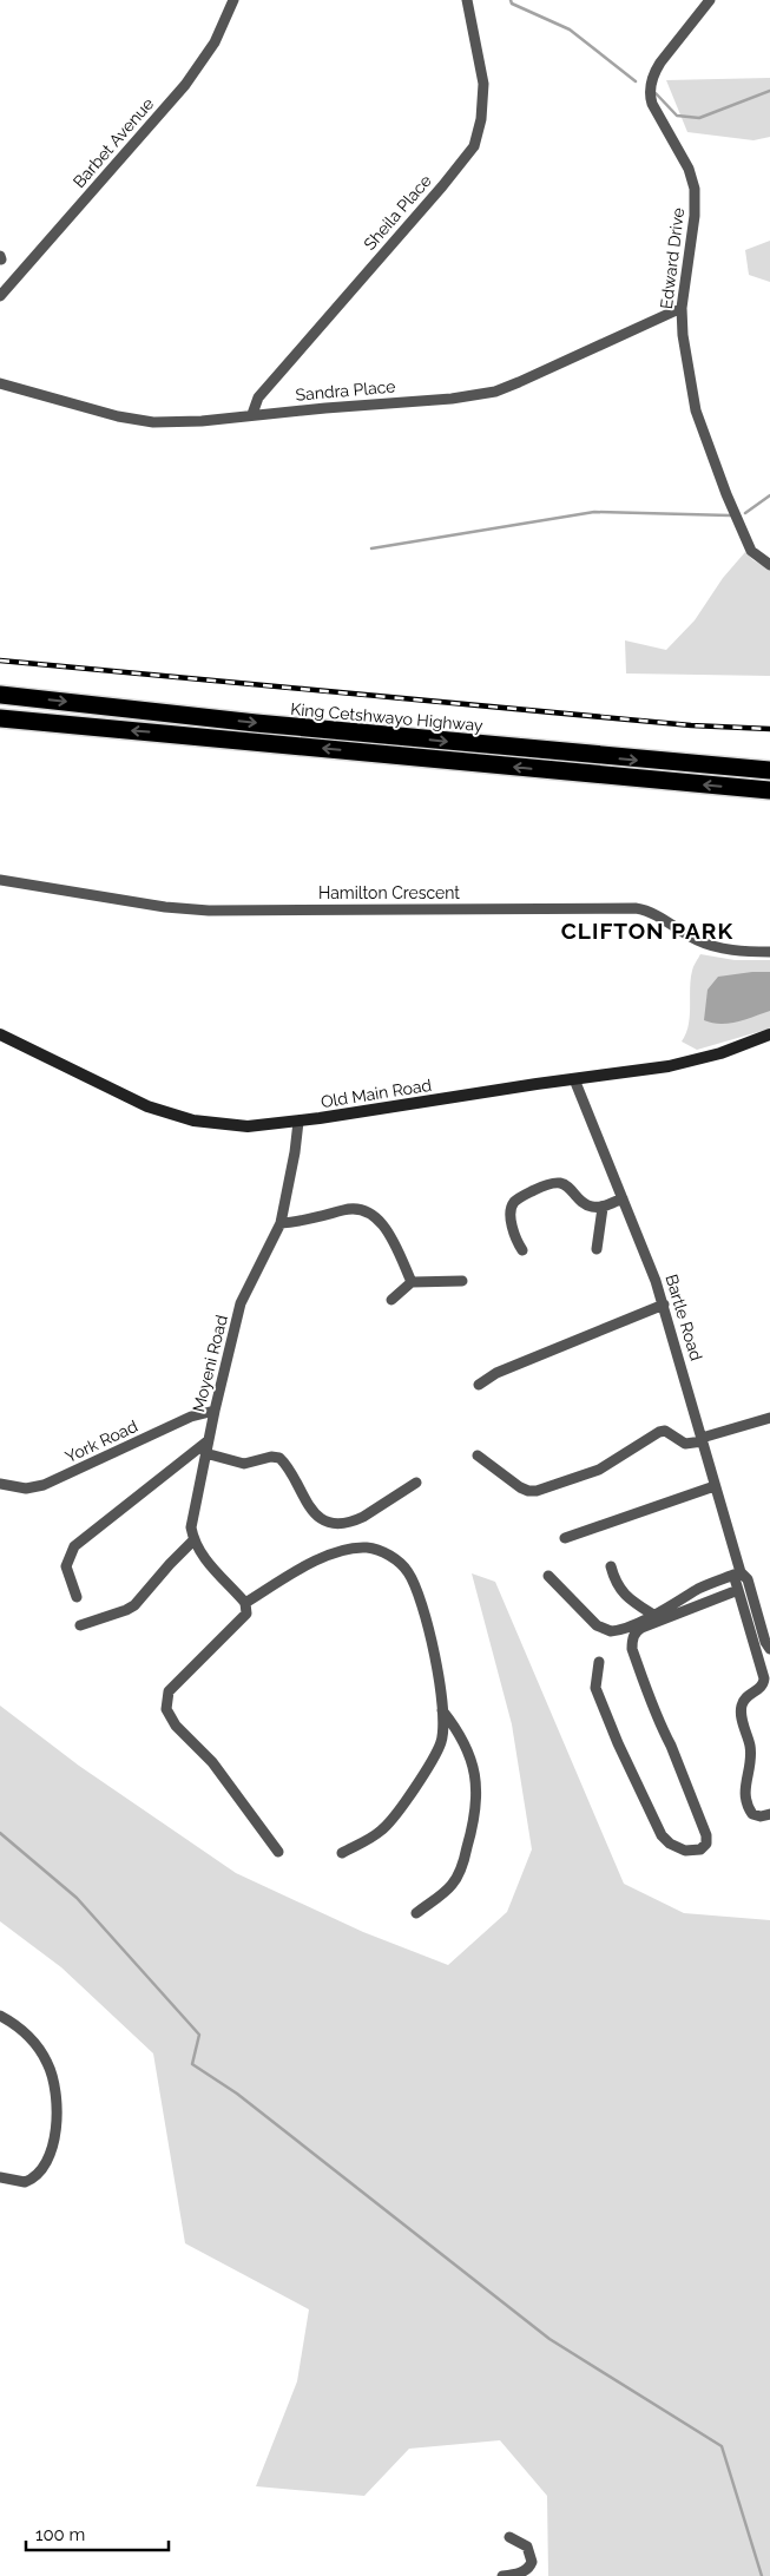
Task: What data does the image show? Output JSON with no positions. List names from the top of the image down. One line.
{"streets":{"highway":["King Cetshwayo Highway"],"street":["Barbet Avenue","Sheila Place","Edward Drive","Sandra Place","Hamilton Crescent","Old Main Road","Bartle Road","Moyeni Road","York Road"]},"crossings":[["Sheila Place","Sandra Place"],["Edward Drive","Sandra Place"],["Old Main Road","Bartle Road"],["Old Main Road","Moyeni Road"],["Moyeni Road","York Road"]],"districts":["CLIFTON PARK"],"scale_bar":"100 m"}
